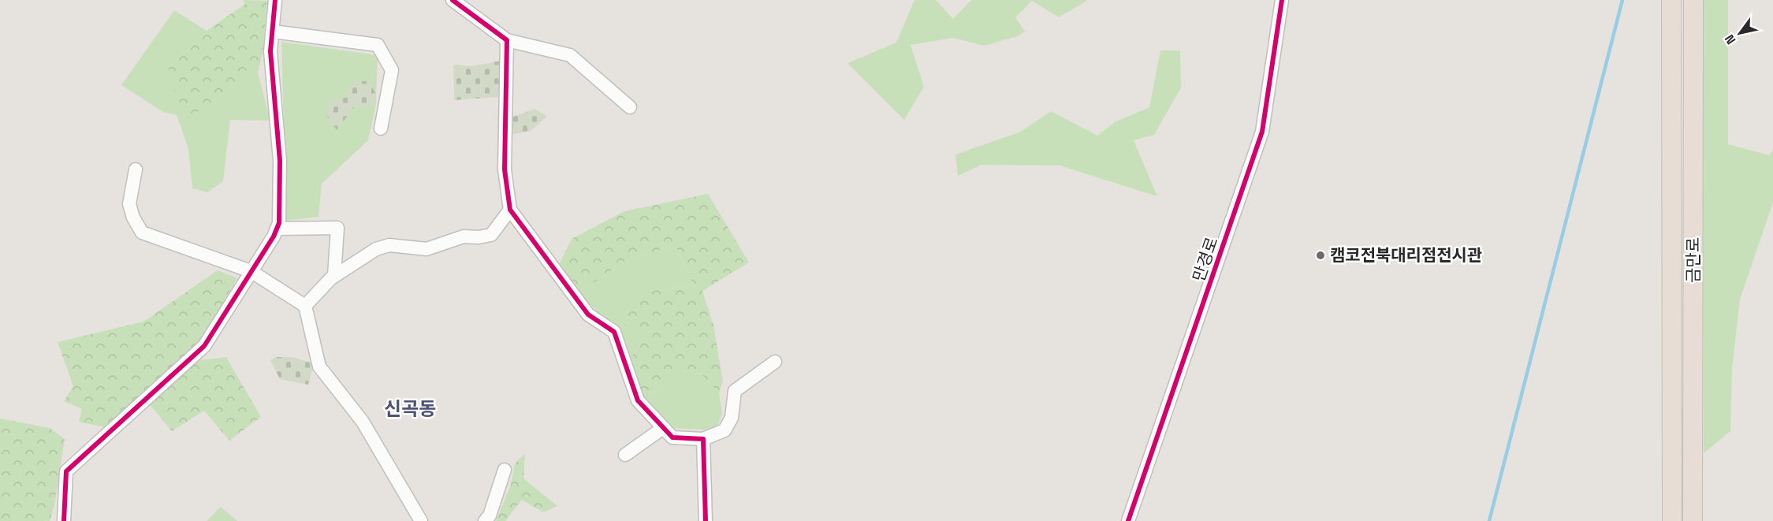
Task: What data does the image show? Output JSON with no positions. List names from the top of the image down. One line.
{"streets":{"highway":["금만로"],"street":["만경로"]},"districts":["신곡동"],"places":["캠코전북대리점전시관"],"north":"bottom left"}
